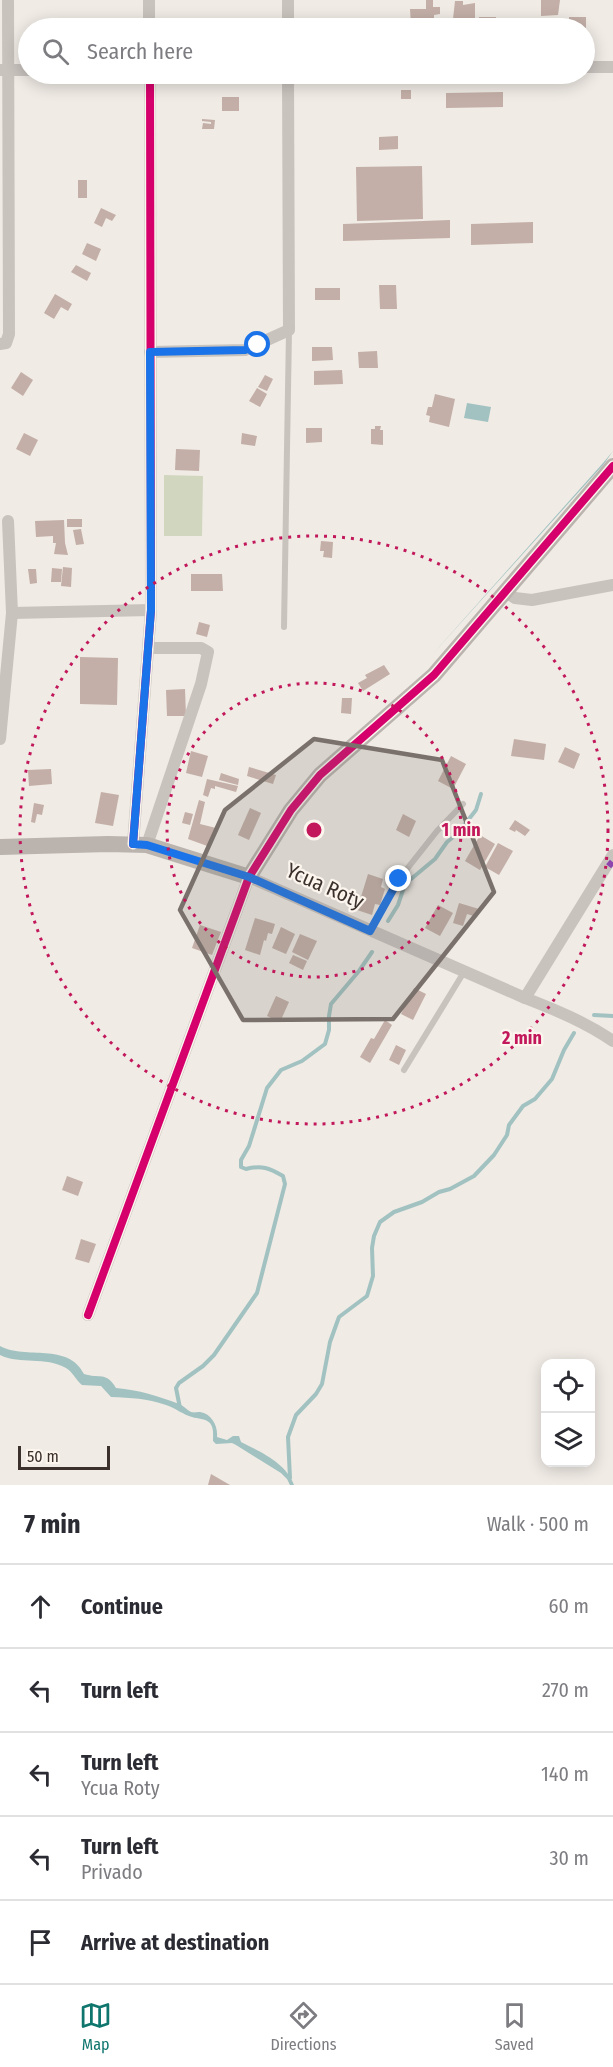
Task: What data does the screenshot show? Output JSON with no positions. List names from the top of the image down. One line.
{"streets":{"street":["Ycua Roty"]},"scale_bar":"50 m","page":{"search":"Search here","scale":"50 m","heading":["7 min","Walk · 500 m"],"list":[["Continue","60 m"],["Turn left","270 m"],["Turn left","Ycua Roty","140 m"],["Turn left","Privado","30 m"],"Arrive at destination"],"nav":["Map","Directions","Saved"]},"rings":["1 min","2 min"]}
